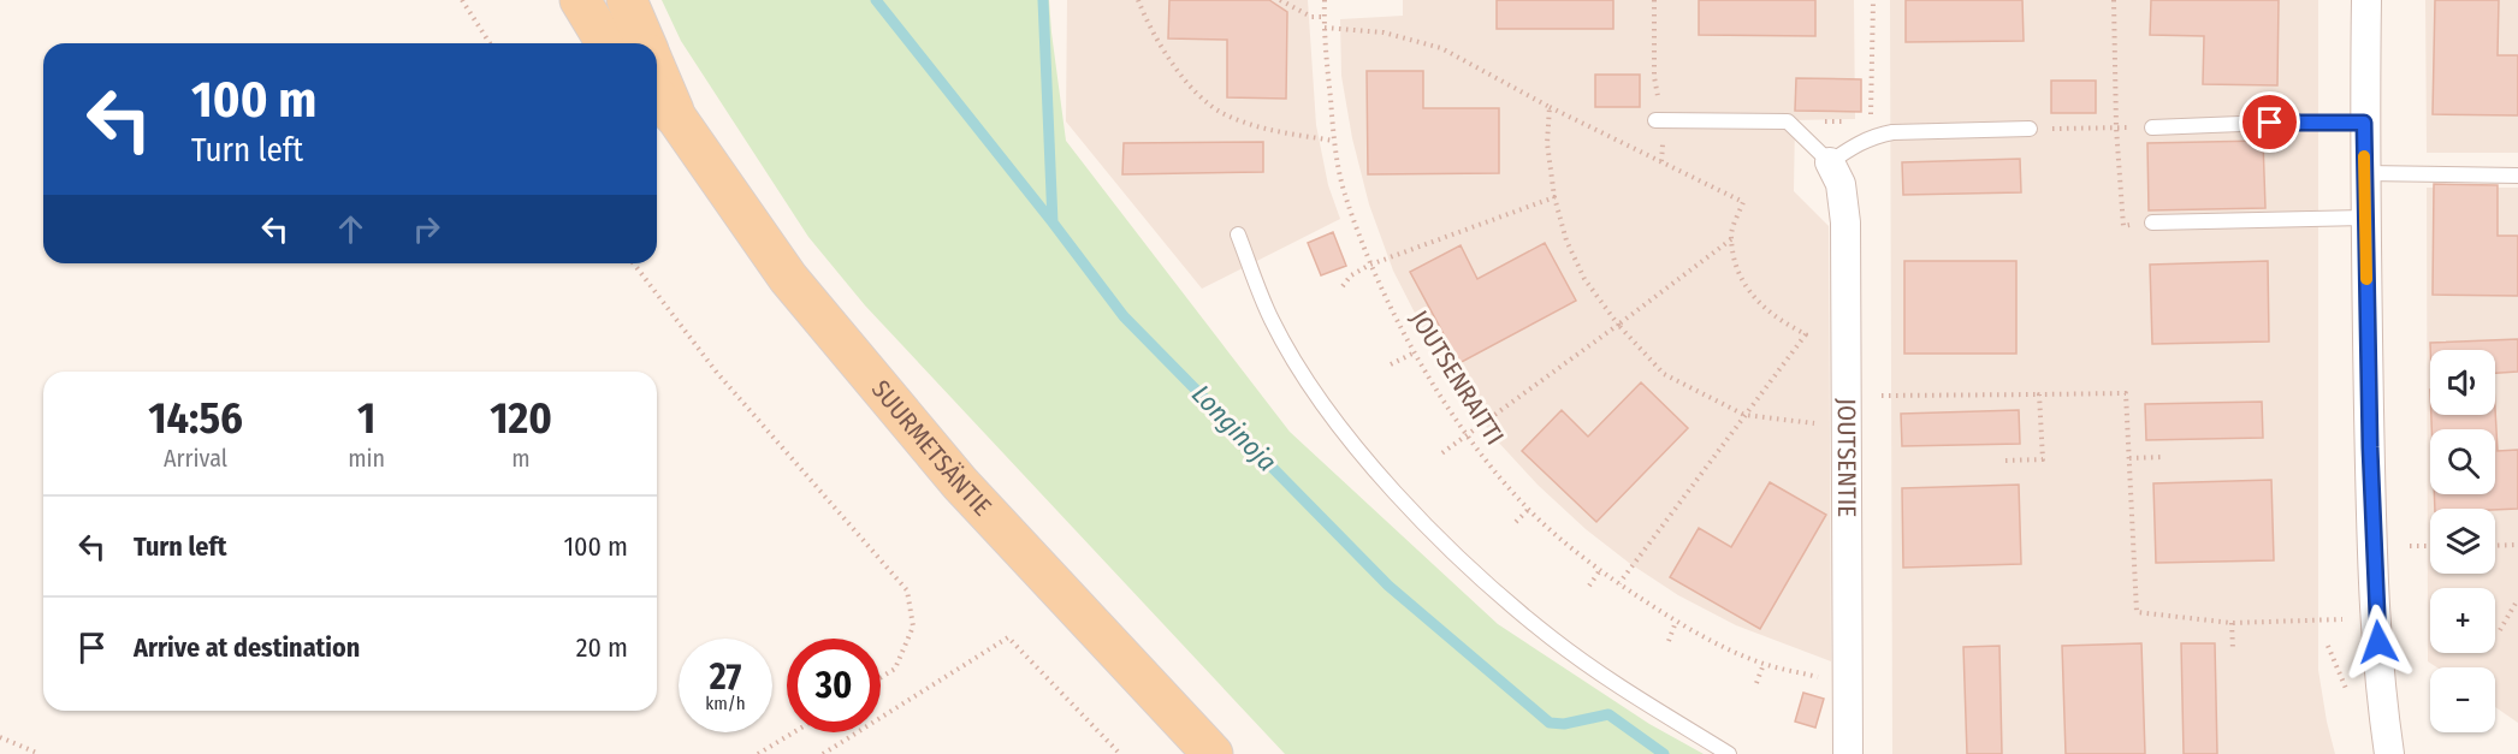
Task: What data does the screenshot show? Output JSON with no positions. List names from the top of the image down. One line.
{"streets":{"main road":["SUURMETSÄNTIE"],"street":["JOUTSENTIE"],"path":["JOUTSENRAITTI"]},"water":["Longinoja"],"page":{"turn":["100 m","Turn left"],"map_buttons":["+","−"],"eta":["14:56","Arrival","1","min","120","m"],"list":[{"name":"Turn left","value":"100 m"},{"name":"Arrive at destination","value":"20 m"}],"speed":"27 km/h","limit":"30"}}
